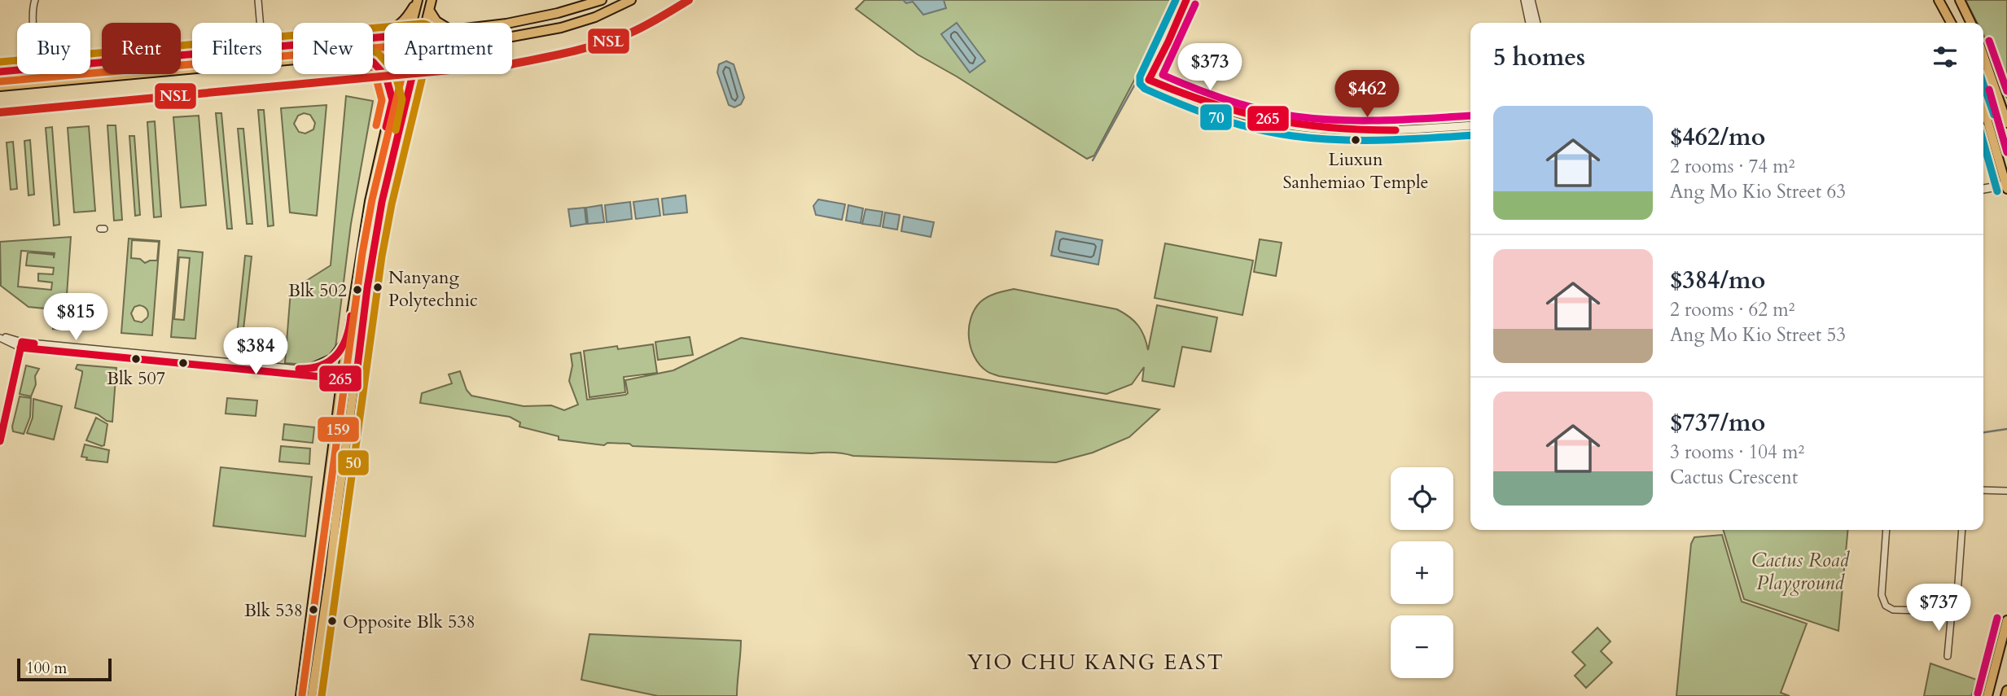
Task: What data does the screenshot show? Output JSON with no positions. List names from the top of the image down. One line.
{"districts":["YIO CHU KANG EAST"],"parks":["Cactus Road Playground"],"places":["Liuxun Sanhemiao Temple","Nanyang Polytechnic","Blk 502","Blk 507","Blk 538","Opposite Blk 538"],"lines":["transit line NSL","transit line 265","transit line 70","transit line 50","transit line 159"],"scale_bar":"100 m","page":{"chip":["Buy","Rent","Filters","New","Apartment"],"heading":"5 homes","price":["$373","$462","$815","$384","$737"],"list":[{"name":"$462/mo","note":"2 rooms · 74 m² · Ang Mo Kio Street 63"},{"name":"$384/mo","note":"2 rooms · 62 m² · Ang Mo Kio Street 53"},{"name":"$737/mo","note":"3 rooms · 104 m² · Cactus Crescent"}],"map_buttons":["+","−"],"scale":"100 m"}}
